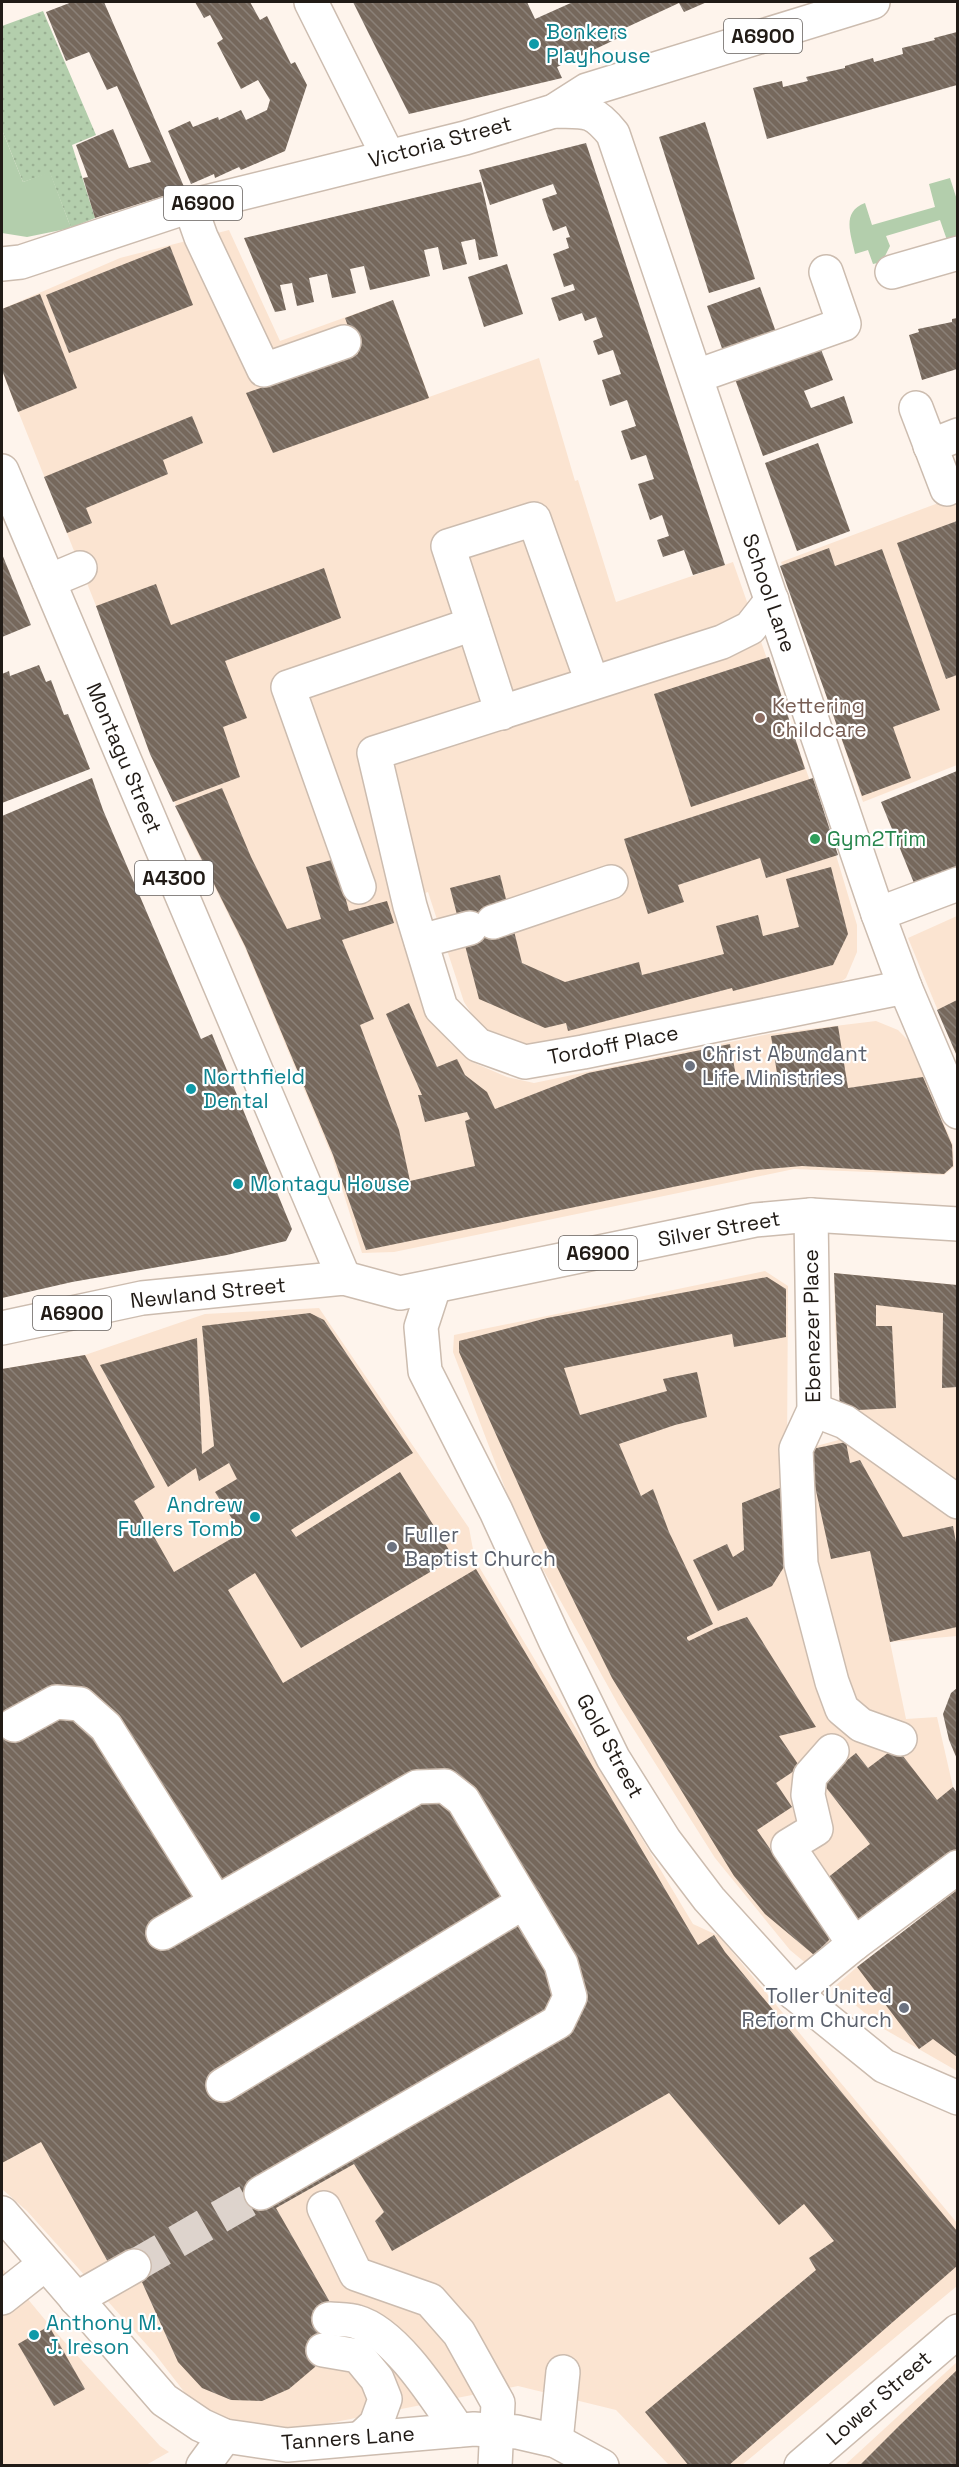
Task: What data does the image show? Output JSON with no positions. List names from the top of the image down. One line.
{"streets":{"street":["A6900","Victoria Street","School Lane","Montagu Street","A4300","Tordoff Place","Silver Street","Newland Street","Ebenezer Place","Gold Street","Lower Street","Tanners Lane"]},"crossings":[["Victoria Street","School Lane"],["School Lane","Tordoff Place"],["Montagu Street","Silver Street"],["Montagu Street","Newland Street"],["Silver Street","Newland Street"],["Silver Street","Ebenezer Place"],["Silver Street","Gold Street"]],"places":["Bonkers Playhouse","Kettering Childcare","Gym2Trim","Christ Abundant Life Ministries","Northfield Dental","Montagu House","Andrew Fullers Tomb","Fuller Baptist Church","Toller United Reform Church","Anthony M. J. Ireson"]}
